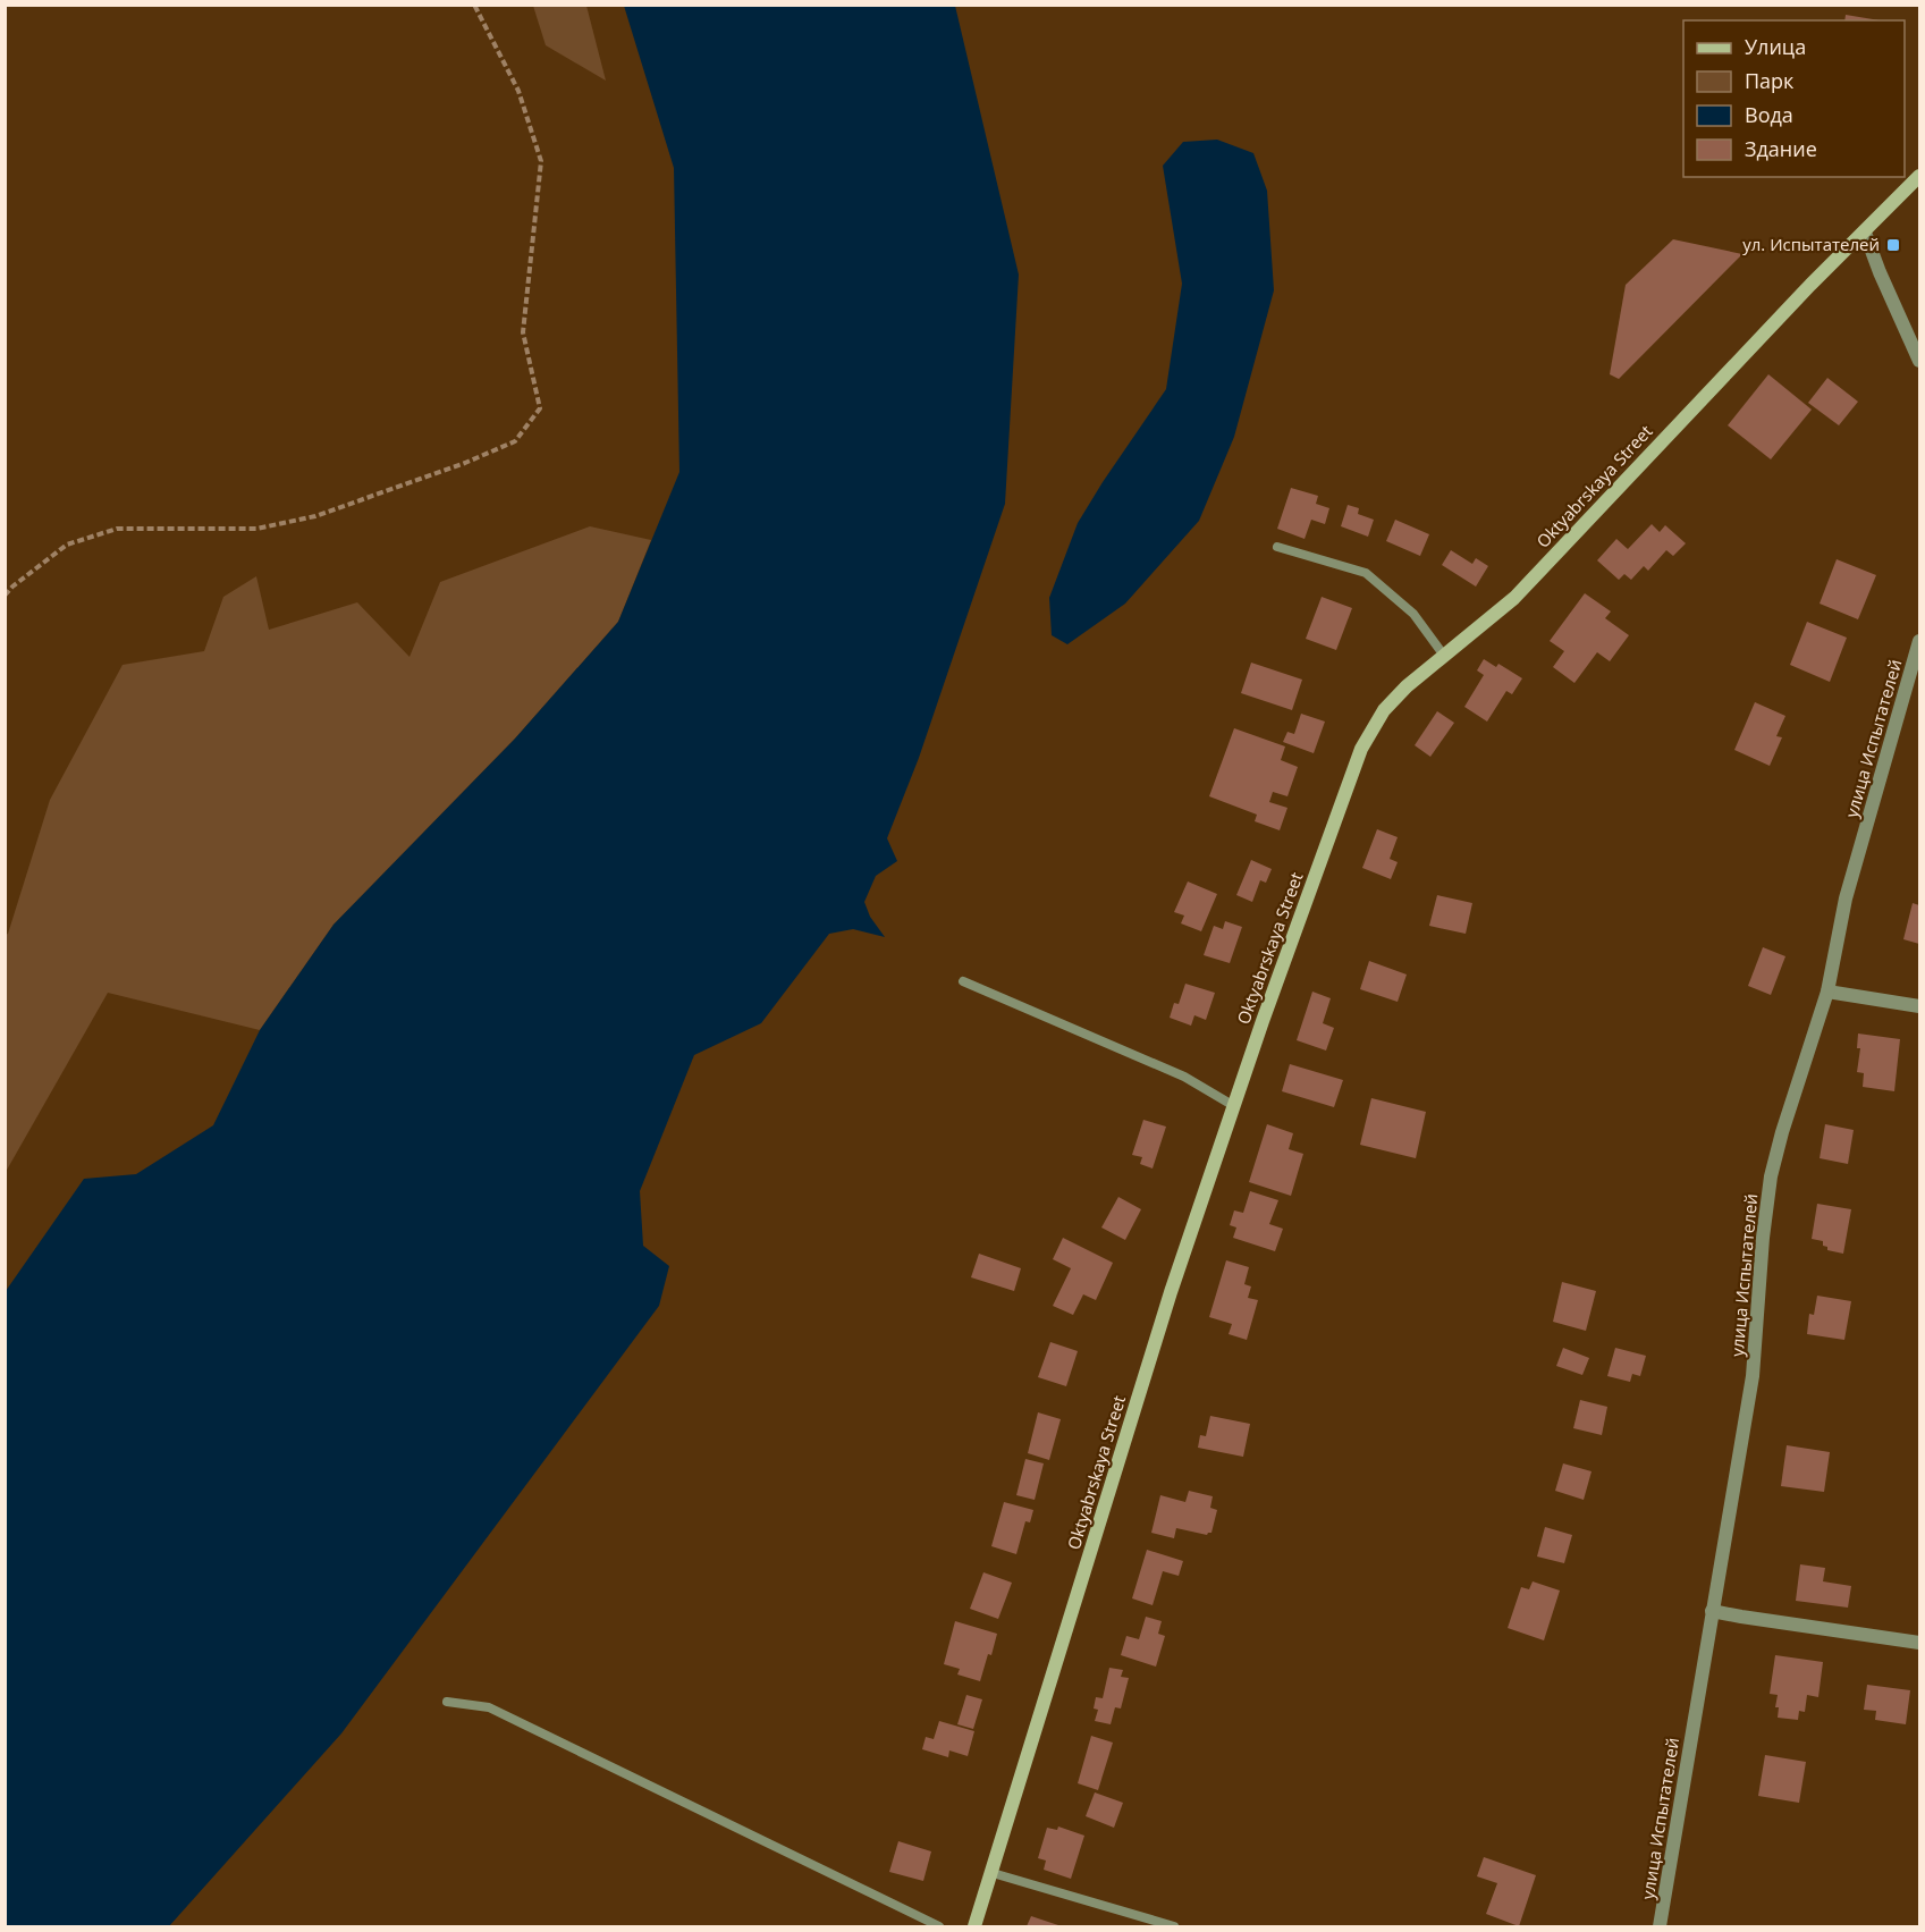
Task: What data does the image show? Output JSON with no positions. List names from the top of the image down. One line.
{"streets":{"street":["Oktyabrskaya Street","улица Испытателей"]},"places":{"transit":["ул. Испытателей"]},"legend":["Улица","Парк","Вода","Здание"]}
